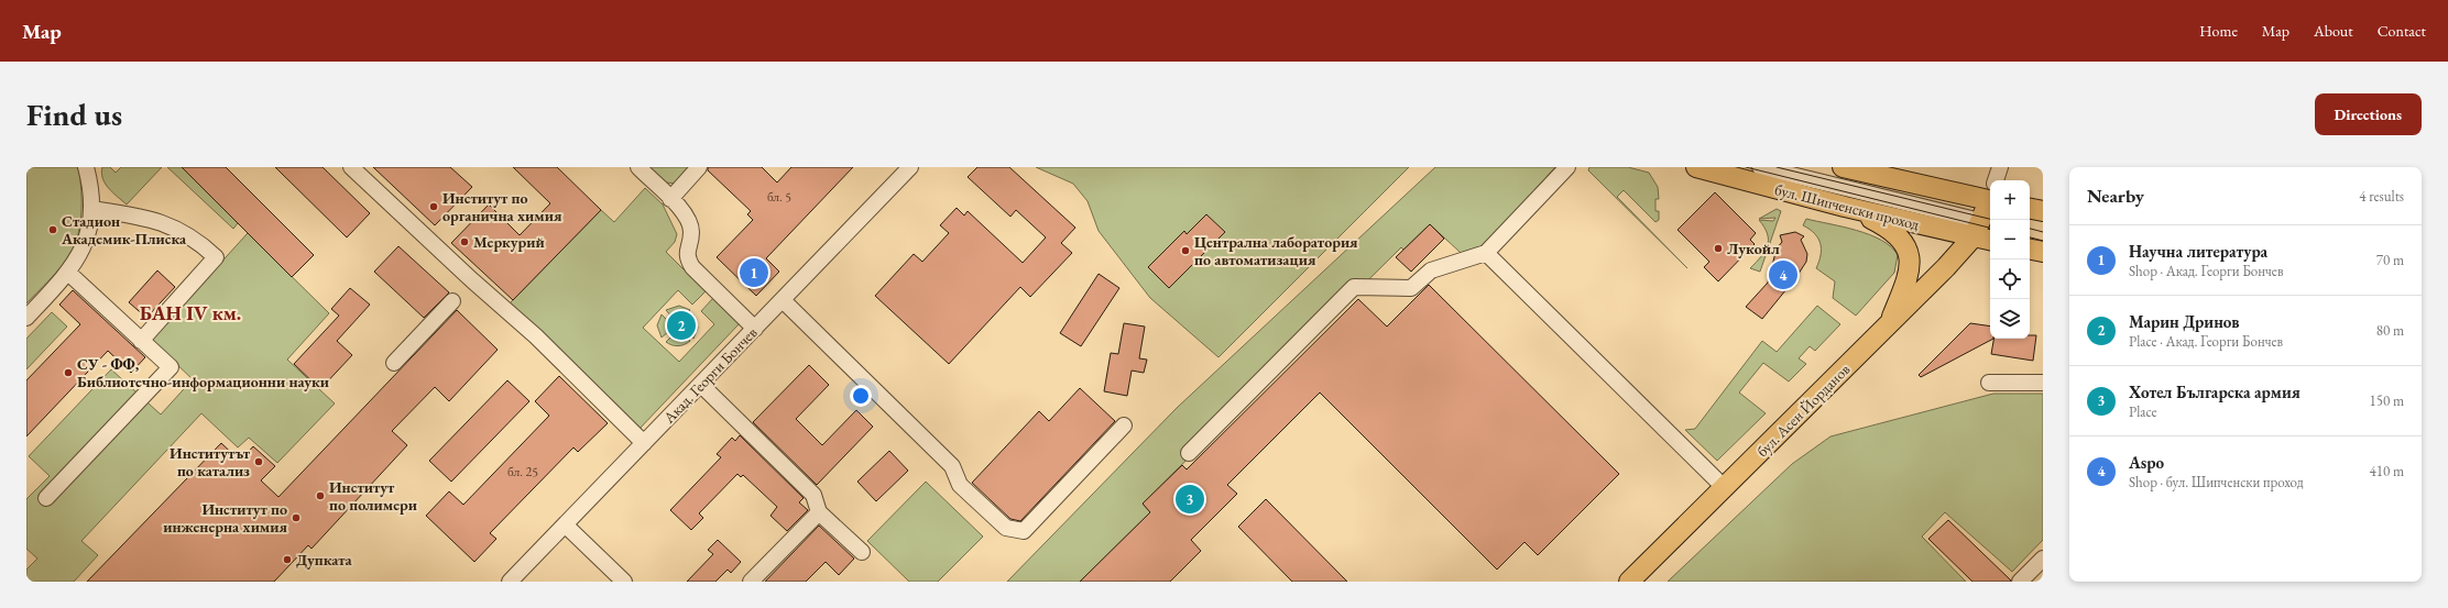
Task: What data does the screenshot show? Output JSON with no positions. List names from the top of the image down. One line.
{"streets":{"main road":["бул. Шипченски проход","бул. Асен Йорданов"],"street":["Акад. Георги Бончев"]},"crossings":[["бул. Шипченски проход","бул. Асен Йорданов"]],"districts":["БАН IV км."],"places":["Институт по органична химия","Стадион Академик-Плиска","Меркурий","Лукойл","Централна лаборатория по автоматизация","СУ - ФФ, Библиотечно-информационни науки","Институтът по катализ","Институт по полимери","Институт по инженерна химия","Дупката"],"house_numbers":["бл. 5","бл. 25"],"page":{"header":"Map","nav":["Home","Map","About","Contact"],"buttons":"Directions","title":"Find us","heading":["Nearby","4 results"],"map_buttons":["+","−"],"list":[{"mark":"1","name":"Научна литература","note":"Shop · Акад. Георги Бончев","value":"70 m"},{"mark":"2","name":"Марин Дринов","note":"Place · Акад. Георги Бончев","value":"80 m"},{"mark":"3","name":"Хотел Българска армия","note":"Place","value":"150 m"},{"mark":"4","name":"Aspo","note":"Shop · бул. Шипченски проход","value":"410 m"}],"pins":["1","4","2","3"]}}
